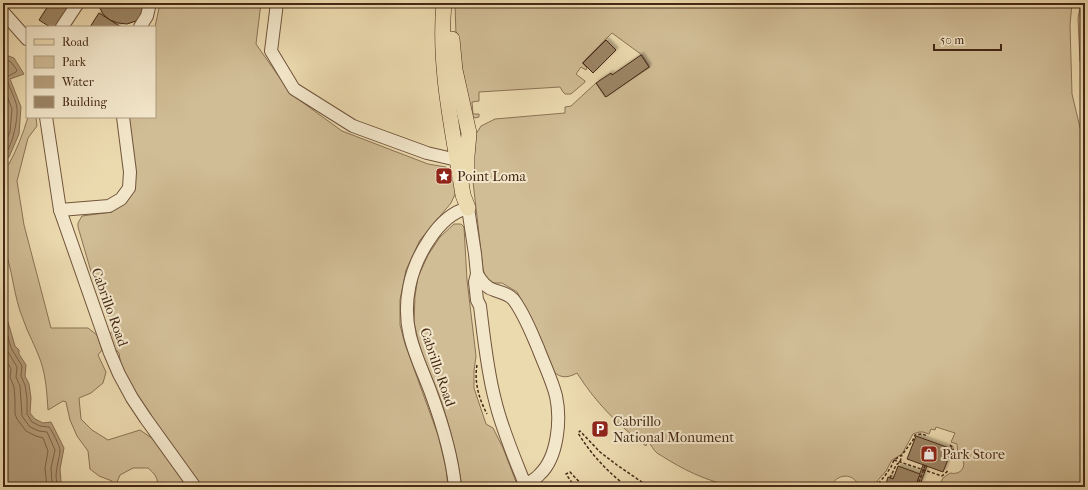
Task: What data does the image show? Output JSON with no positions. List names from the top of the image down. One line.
{"streets":{"street":["Cabrillo Road"]},"places":{"place":["Point Loma"],"parking":["Cabrillo National Monument"],"shop":["Park Store"]},"legend":["Road","Park","Water","Building"],"scale_bar":"50 m"}
